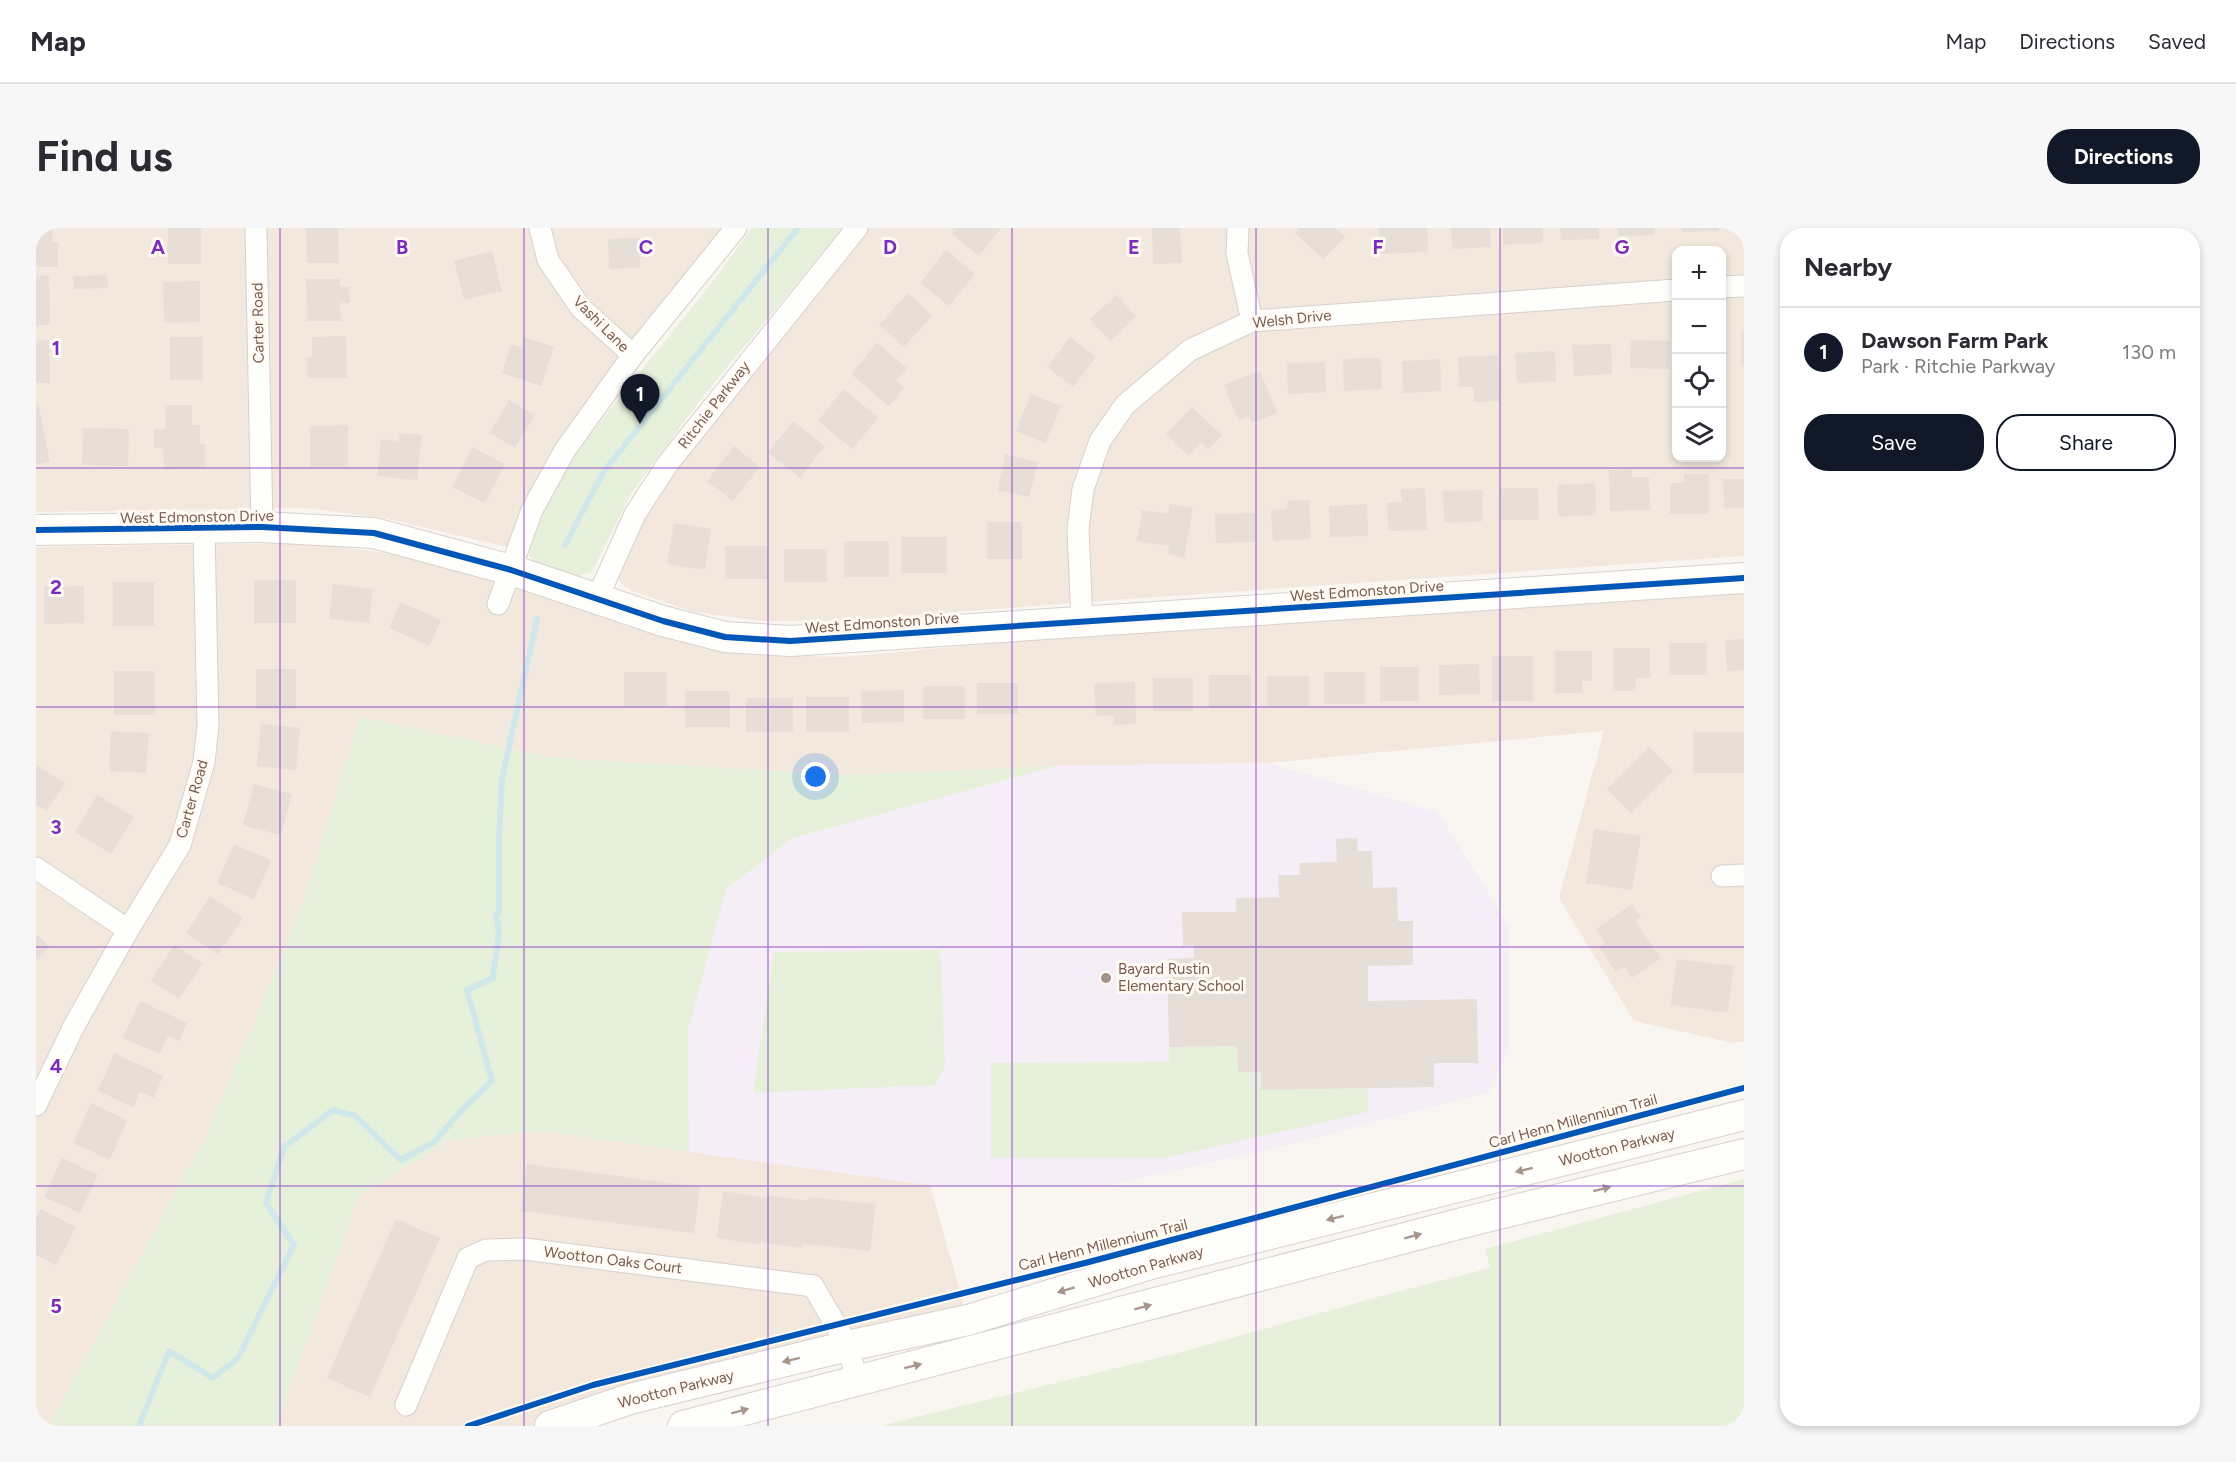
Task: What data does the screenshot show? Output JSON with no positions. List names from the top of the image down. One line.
{"streets":{"main road":["West Edmonston Drive","Wootton Parkway"],"street":["Welsh Drive","Carter Road","Vashi Lane","Ritchie Parkway","Wootton Oaks Court"],"cycle path":["Carl Henn Millennium Trail"]},"crossings":[["Welsh Drive","West Edmonston Drive"],["Carter Road","West Edmonston Drive"],["Ritchie Parkway","West Edmonston Drive"],["Wootton Parkway","Wootton Oaks Court"]],"places":["Bayard Rustin Elementary School"],"page":{"header":"Map","nav":["Map","Directions","Saved"],"buttons":["Directions",["Save","Share"]],"title":"Find us","heading":"Nearby","map_buttons":["+","−"],"list":[{"mark":"1","name":"Dawson Farm Park","note":"Park · Ritchie Parkway","value":"130 m"}],"pins":"1"},"grid":{"columns":["A","B","C","D","E","F","G"],"rows":["1","2","3","4","5"]}}
